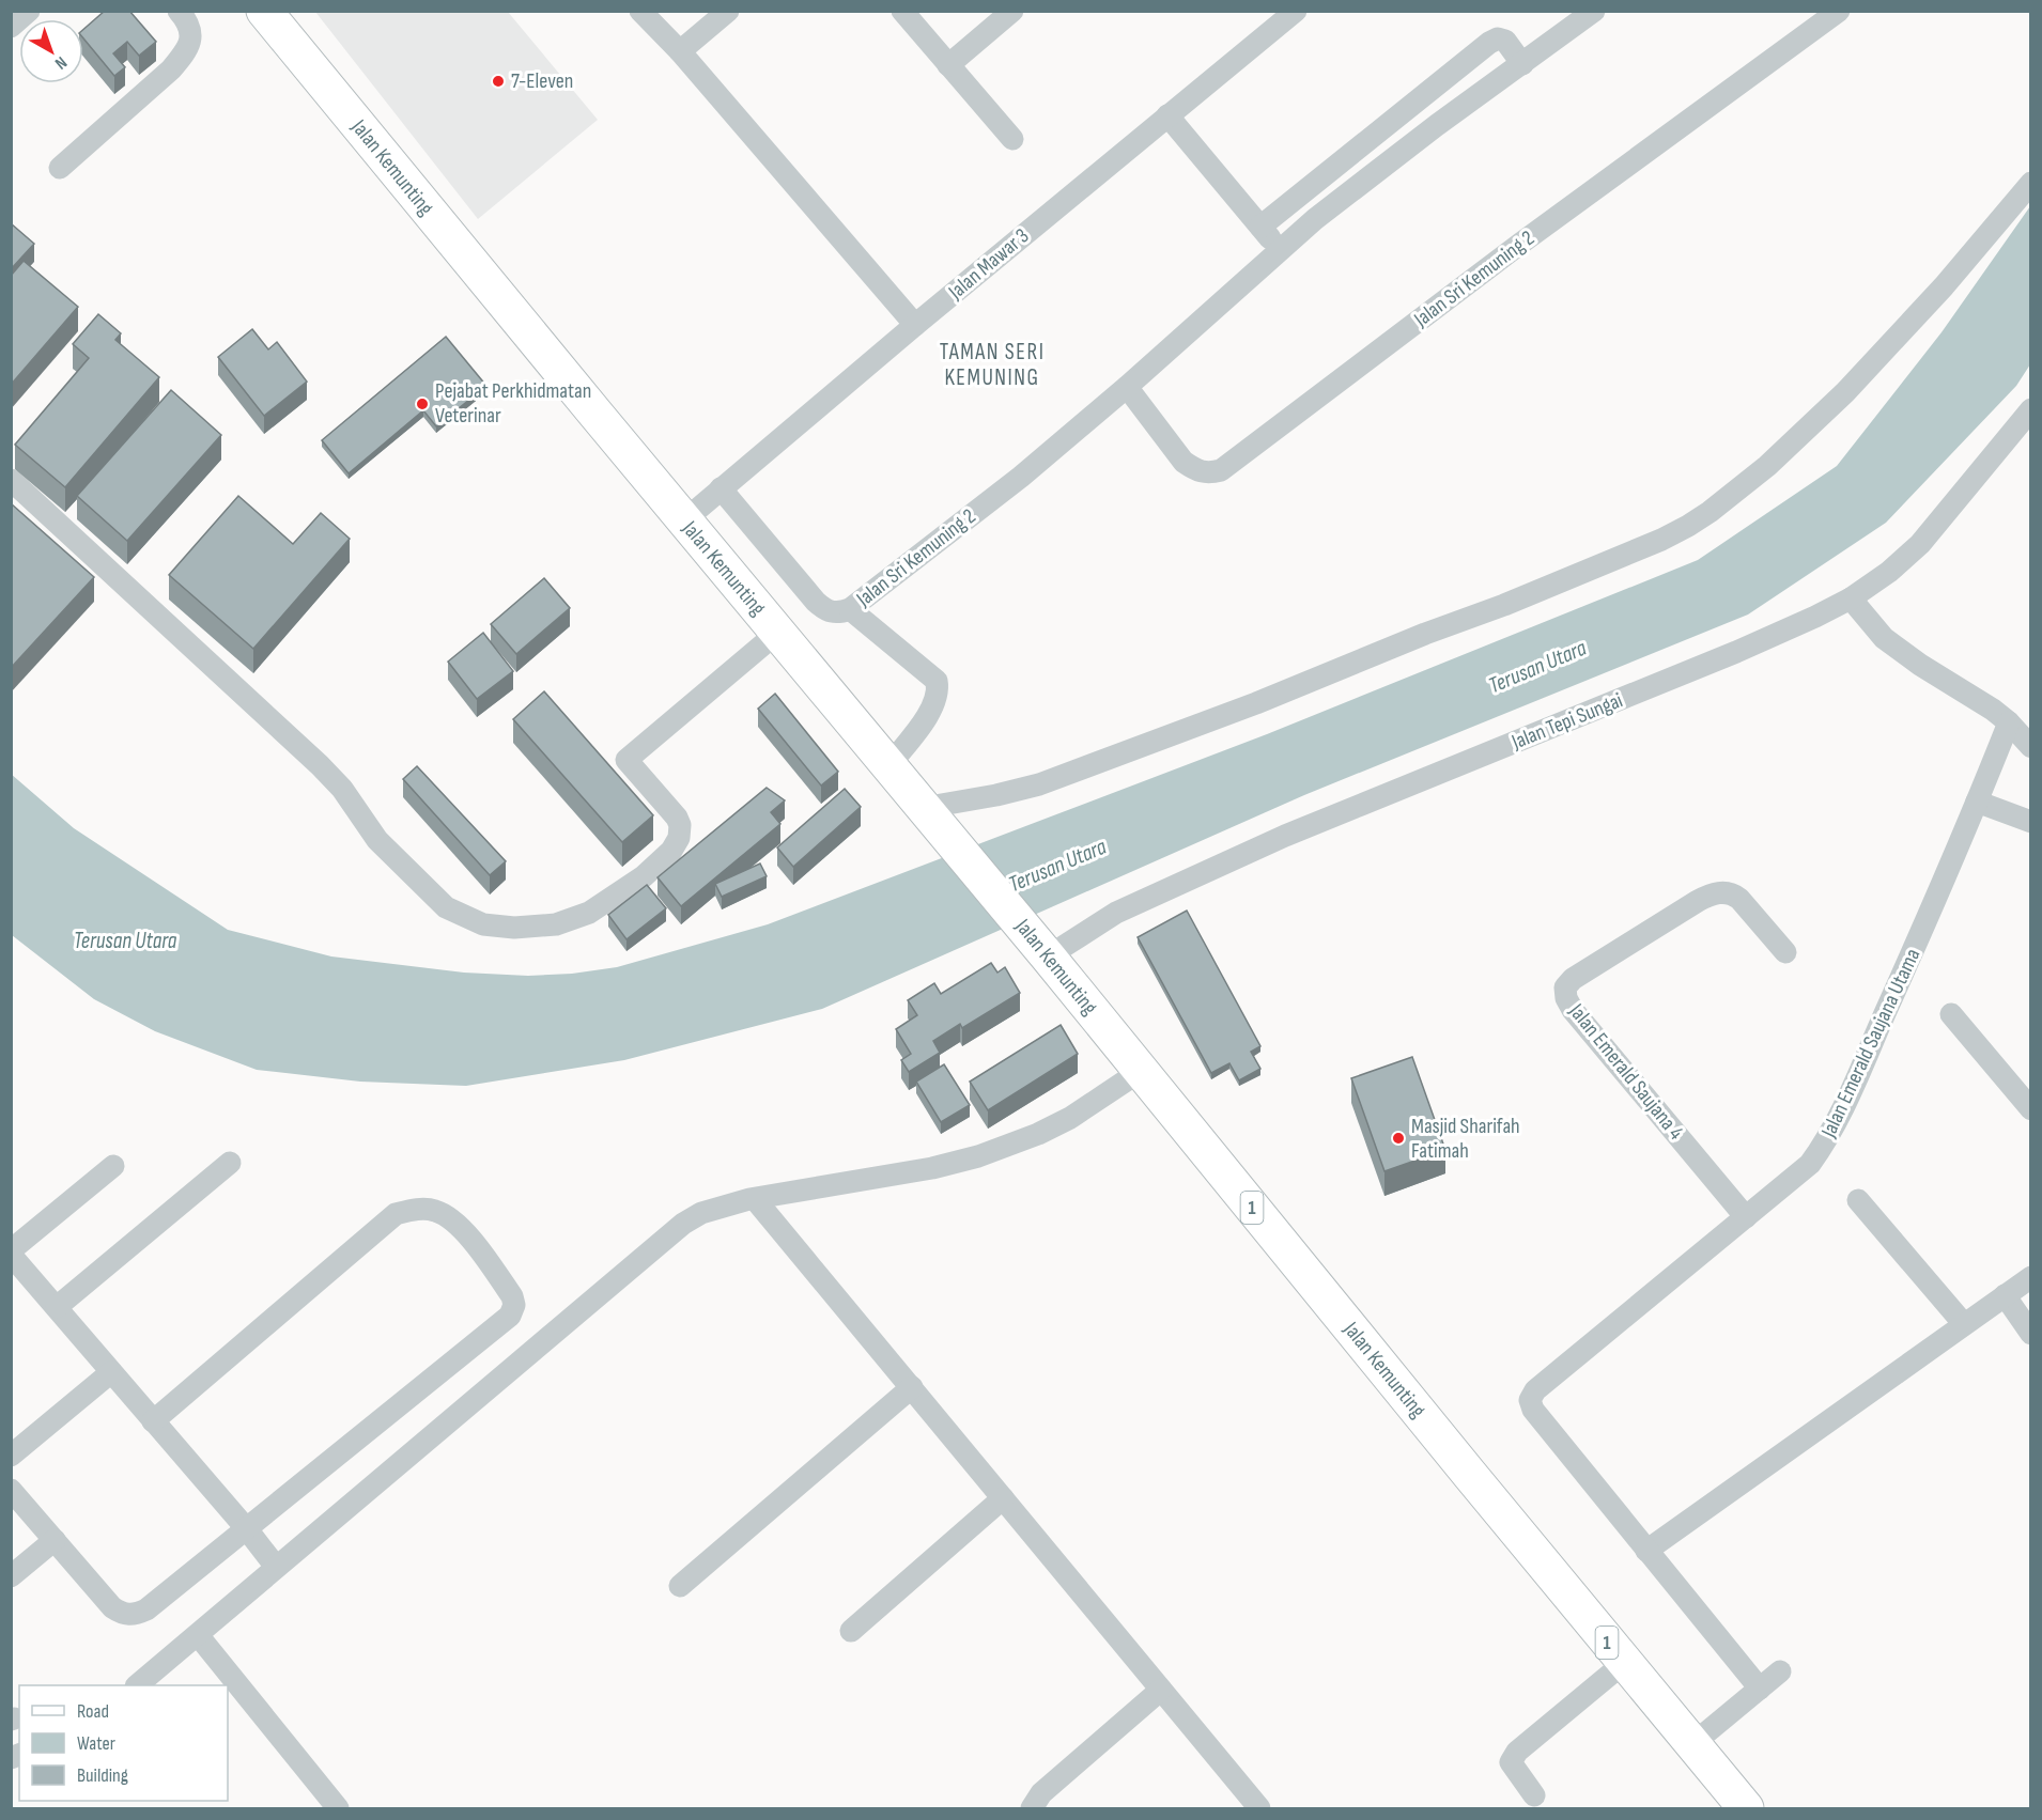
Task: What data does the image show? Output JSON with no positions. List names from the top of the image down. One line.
{"streets":{"main road":["Jalan Kemunting","1"],"street":["Jalan Mawar 3","Jalan Sri Kemuning 2","Jalan Tepi Sungai","Jalan Emerald Saujana Utama","Jalan Emerald Saujana 4"]},"crossings":[["Jalan Kemunting","Jalan Mawar 3"],["Jalan Kemunting","Jalan Tepi Sungai"],["Jalan Mawar 3","Jalan Sri Kemuning 2"],["Jalan Emerald Saujana Utama","Jalan Emerald Saujana 4"]],"districts":["TAMAN SERI KEMUNING"],"water":["Terusan Utara"],"places":["7-Eleven","Pejabat Perkhidmatan Veterinar","Masjid Sharifah Fatimah"],"legend":["Road","Water","Building"],"north":"bottom right"}
